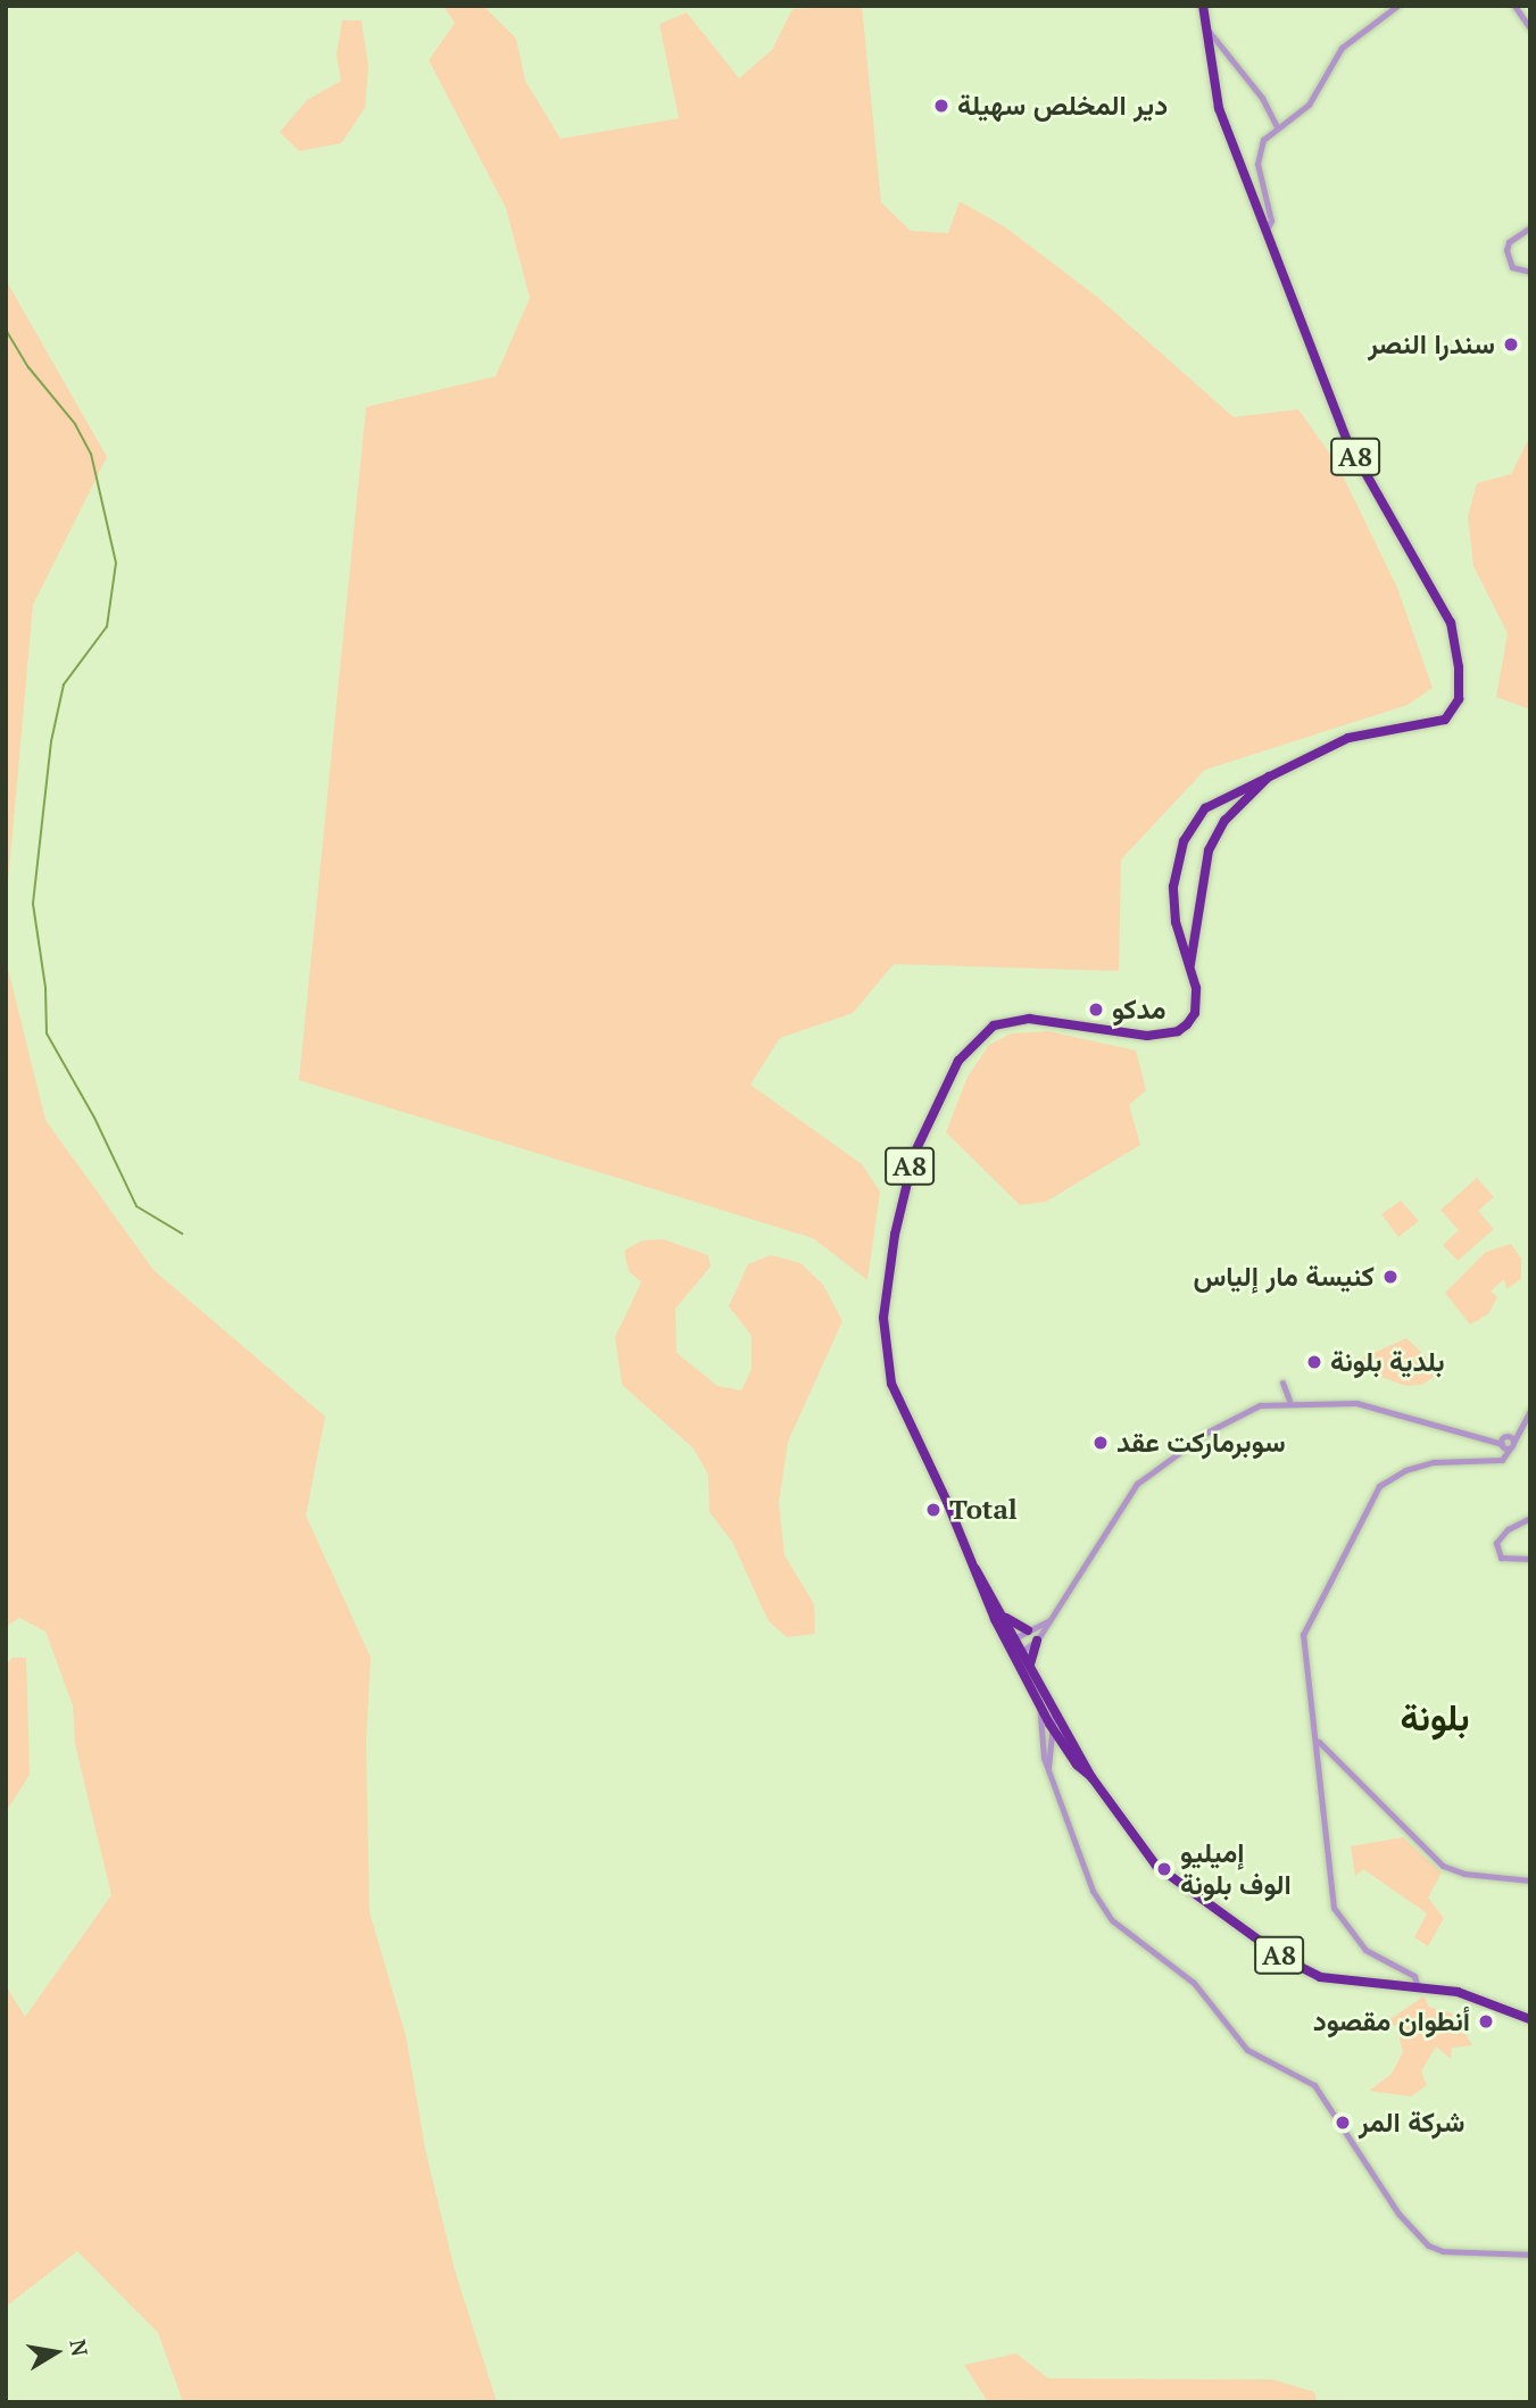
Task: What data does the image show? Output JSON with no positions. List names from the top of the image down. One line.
{"streets":{"highway":["A8"]},"districts":["بلونة"],"places":["دير المخلص سهيلة","سندرا النصر","مدكو","كنيسة مار إلياس","بلدية بلونة","سوبرماركت عقد","Total","إميليو الوف بلونة","أنطوان مقصود","شركة المر"],"north":"right"}
